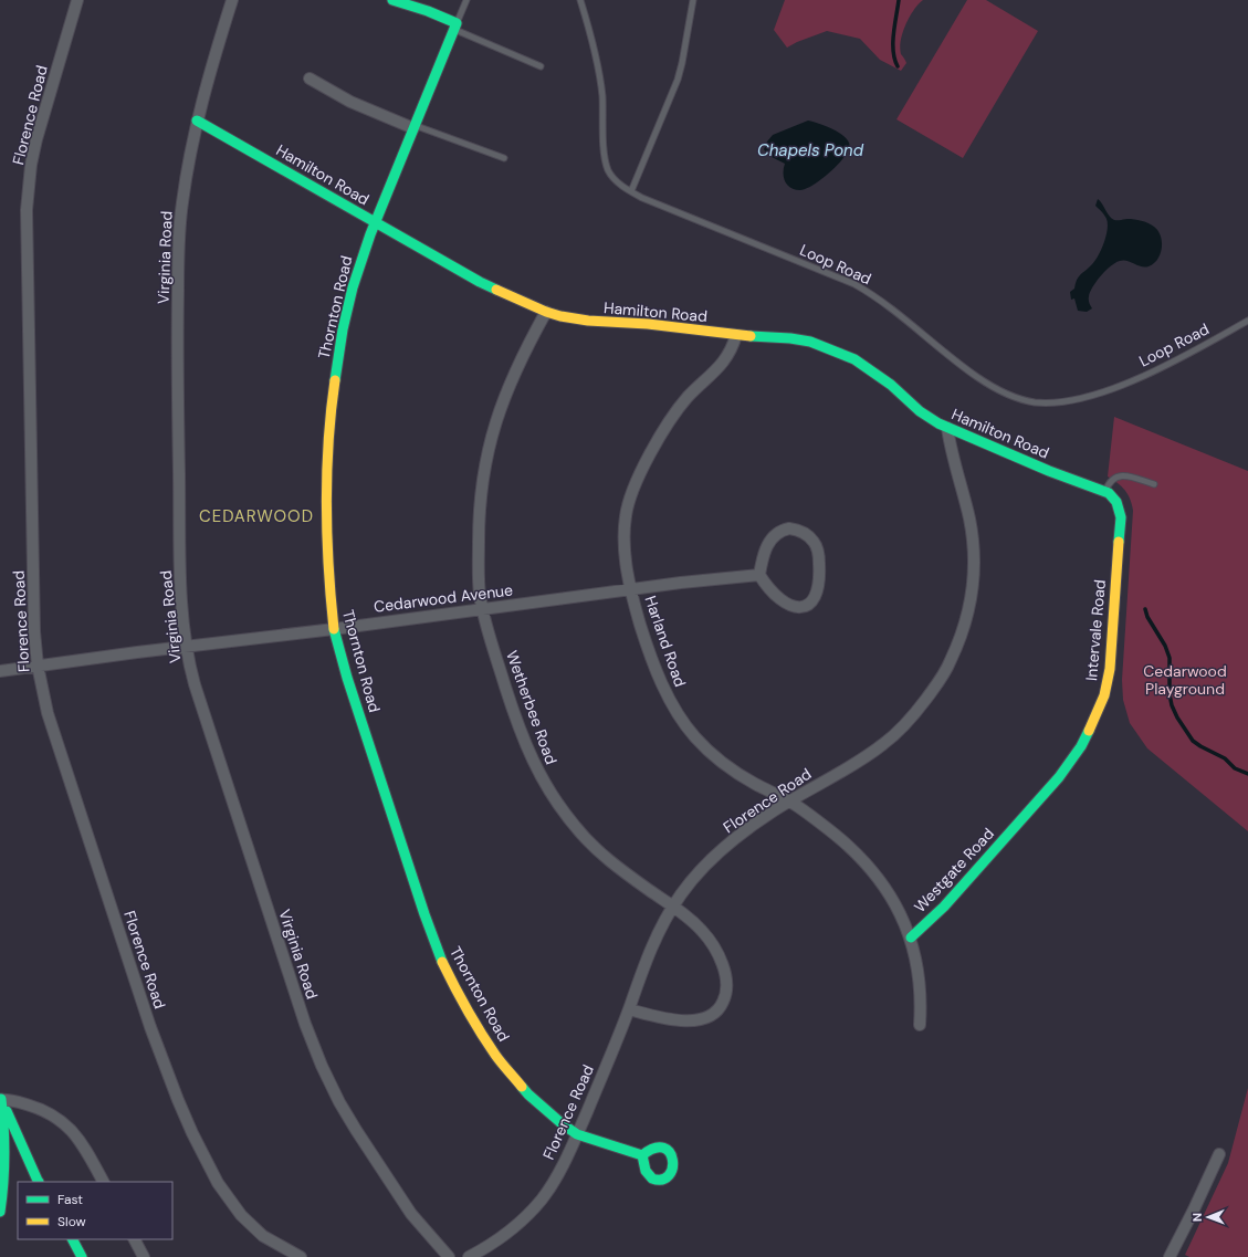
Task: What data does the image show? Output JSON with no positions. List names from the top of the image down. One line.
{"streets":{"main road":["Hamilton Road","Thornton Road","Intervale Road","Westgate Road"],"street":["Florence Road","Virginia Road","Cedarwood Avenue","Harland Road","Wetherbee Road"],"lane":["Loop Road"]},"crossings":[["Florence Road","Hamilton Road"],["Florence Road","Thornton Road"],["Florence Road","Cedarwood Avenue"],["Florence Road","Harland Road"],["Florence Road","Wetherbee Road"],["Hamilton Road","Virginia Road"],["Hamilton Road","Thornton Road"],["Hamilton Road","Intervale Road"],["Hamilton Road","Harland Road"],["Hamilton Road","Wetherbee Road"],["Virginia Road","Cedarwood Avenue"],["Thornton Road","Cedarwood Avenue"],["Cedarwood Avenue","Harland Road"],["Cedarwood Avenue","Wetherbee Road"],["Intervale Road","Westgate Road"],["Harland Road","Westgate Road"]],"districts":["CEDARWOOD"],"water":["Chapels Pond"],"parks":["Cedarwood Playground"],"legend":["Fast","Slow"],"north":"left"}
